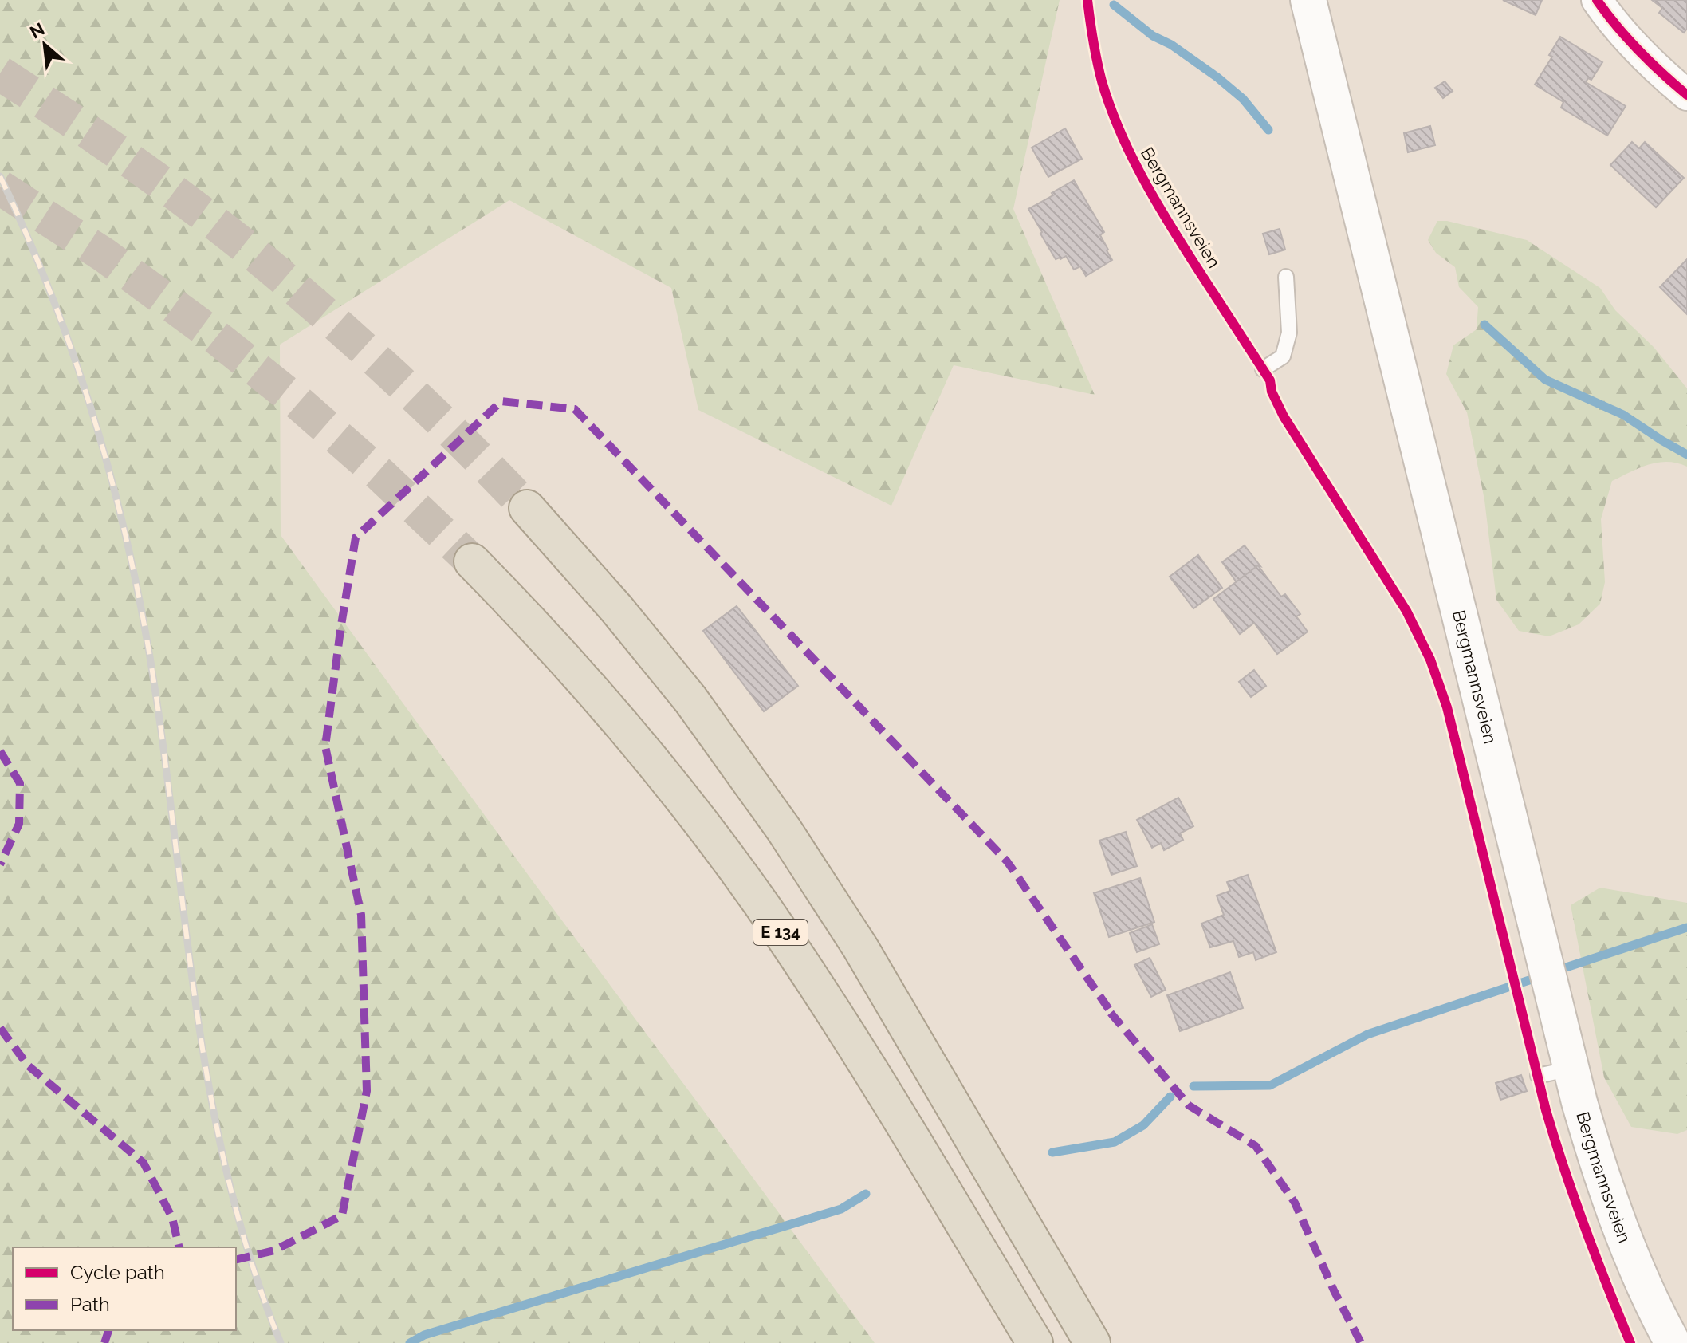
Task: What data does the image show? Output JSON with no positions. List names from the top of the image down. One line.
{"streets":{"highway":["E 134"],"main road":["Bergmannsveien"]},"legend":["Cycle path","Path"],"north":"top left"}
